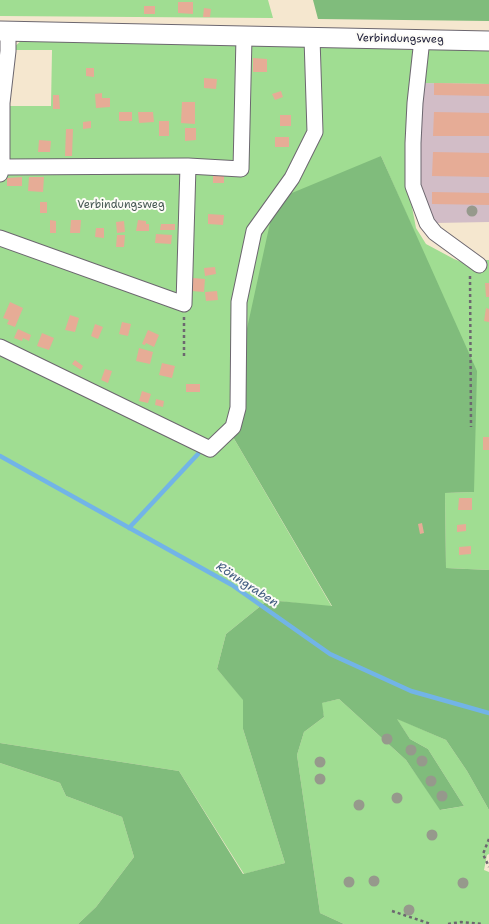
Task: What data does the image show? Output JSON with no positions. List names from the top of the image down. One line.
{"streets":{"main road":["Verbindungsweg"]},"water":["Rönngraben"],"parks":["Verbindungsweg"]}
